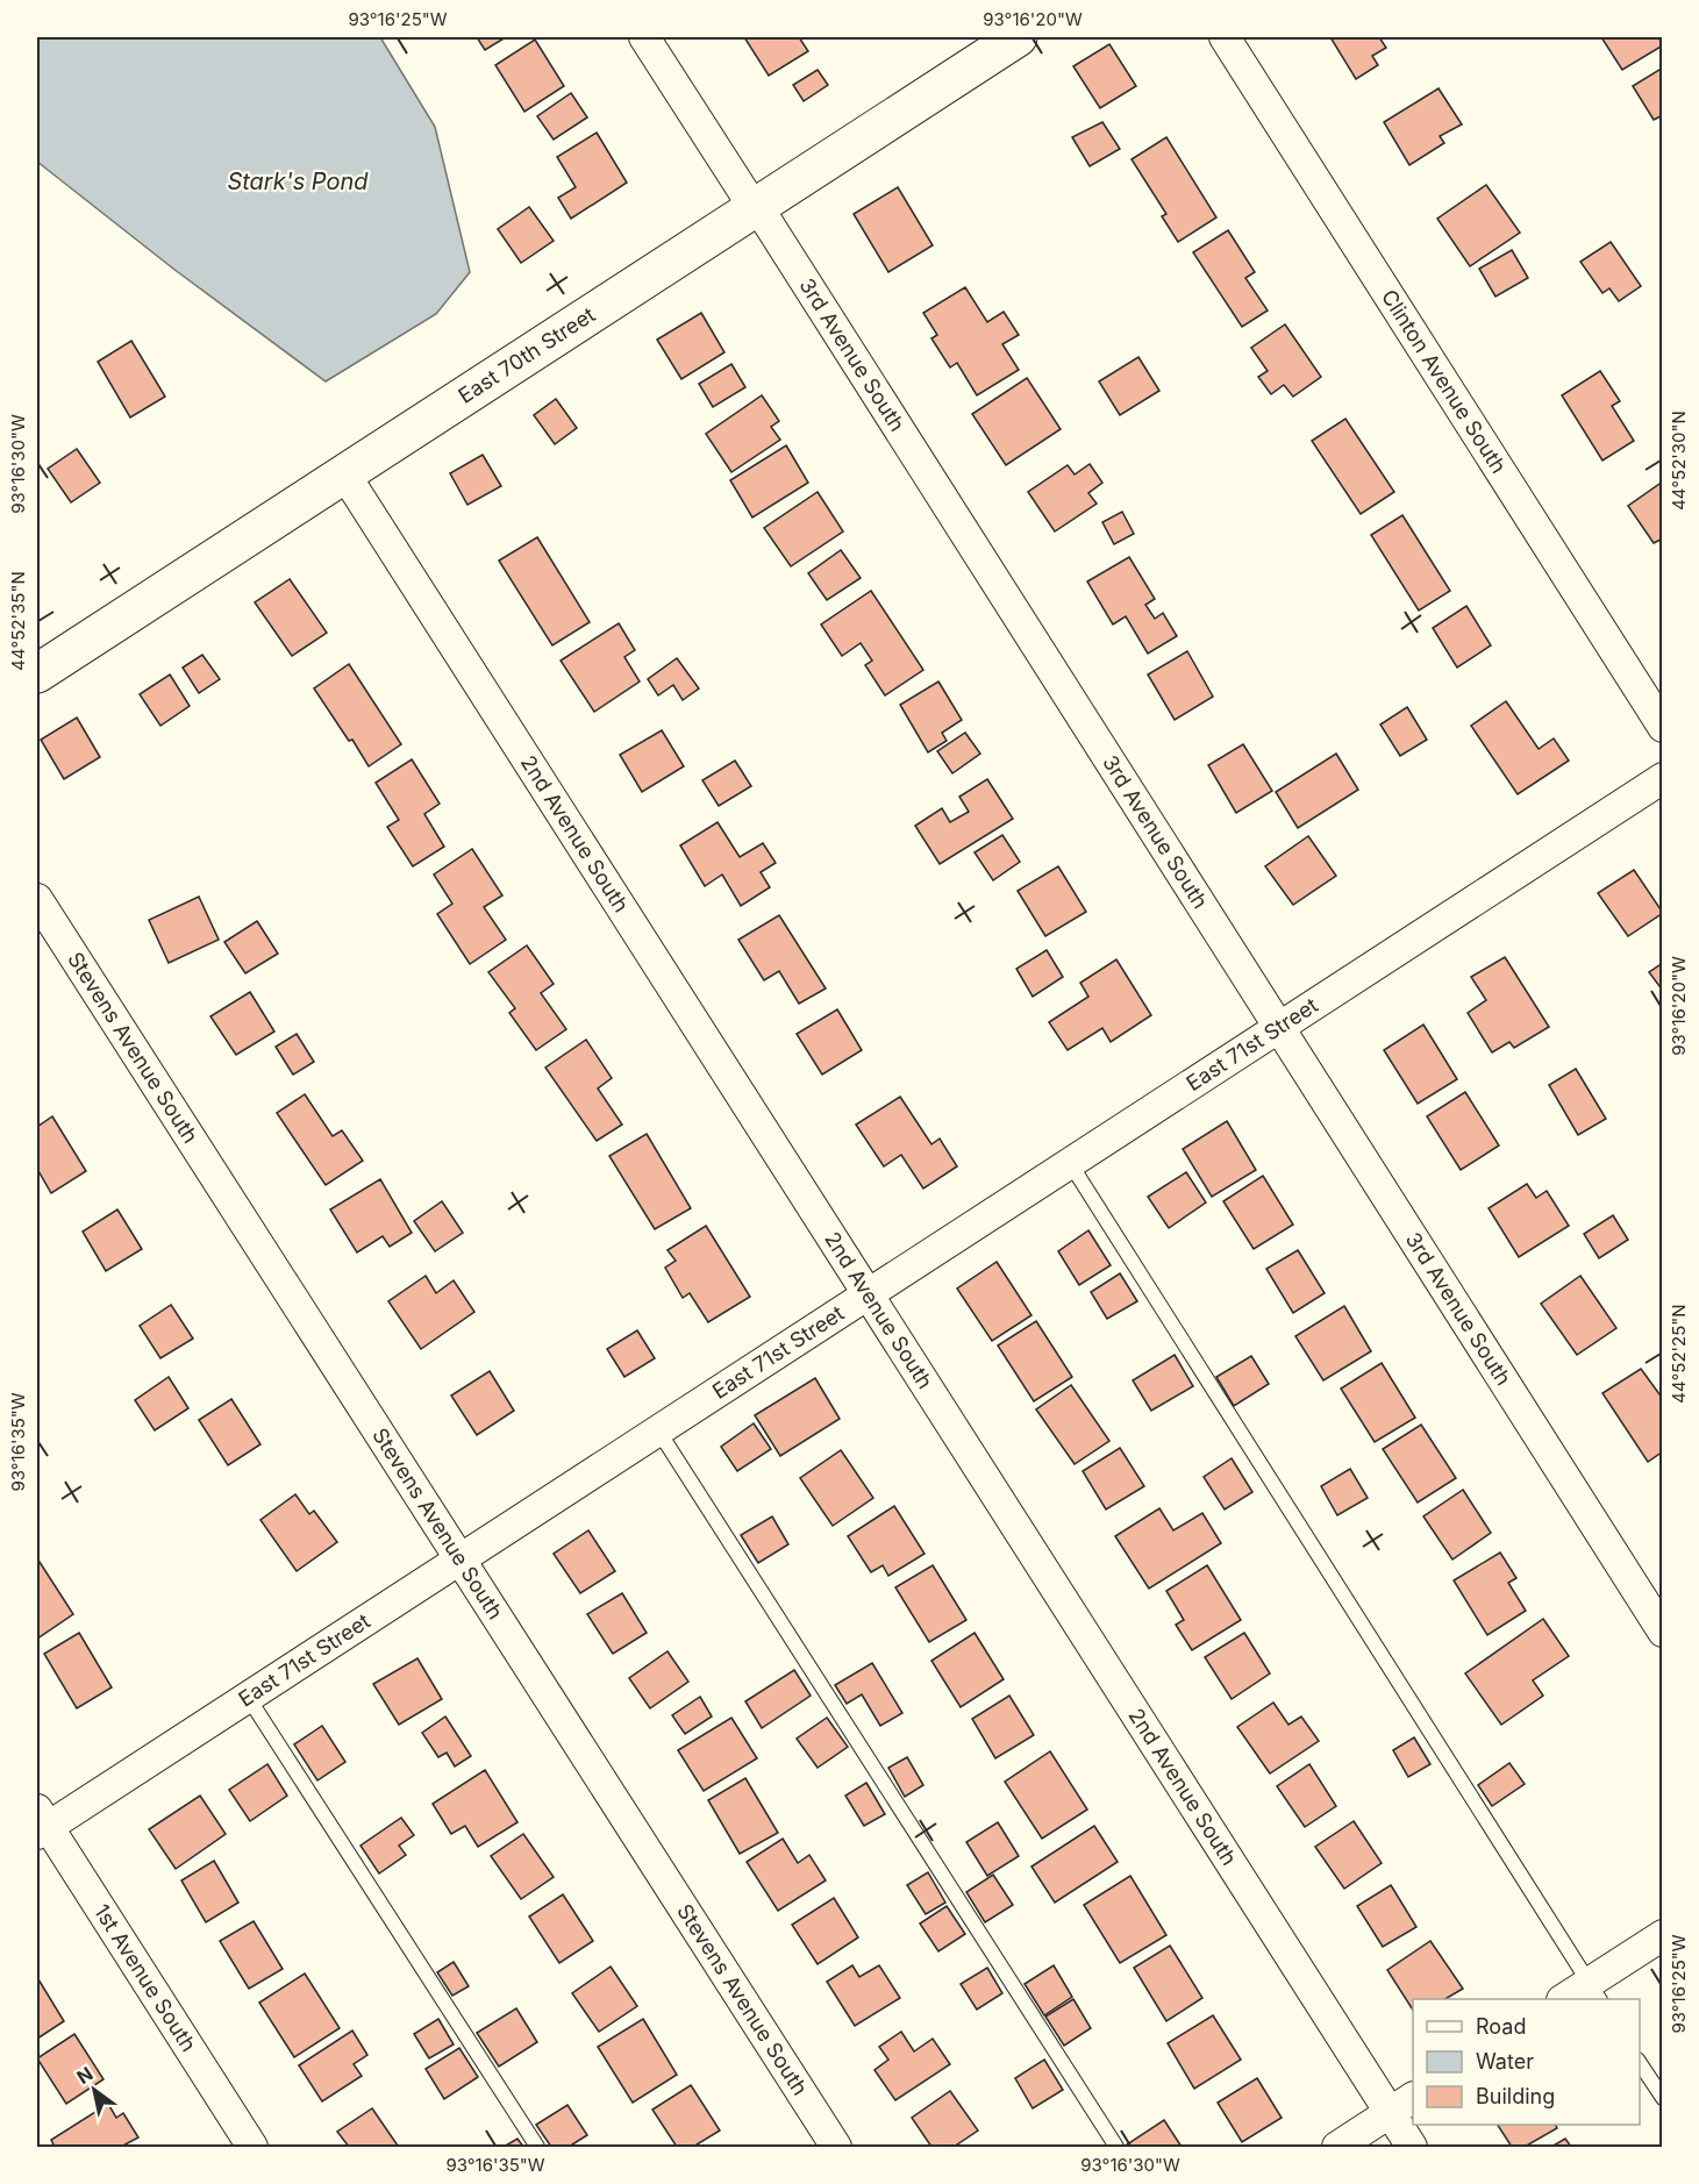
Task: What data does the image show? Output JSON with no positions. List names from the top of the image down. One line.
{"streets":{"street":["East 70th Street","3rd Avenue South","Clinton Avenue South","2nd Avenue South","East 71st Street","Stevens Avenue South","1st Avenue South"]},"crossings":[["East 70th Street","3rd Avenue South"],["East 70th Street","2nd Avenue South"],["3rd Avenue South","East 71st Street"],["2nd Avenue South","East 71st Street"],["East 71st Street","Stevens Avenue South"],["East 71st Street","1st Avenue South"]],"water":["Stark's Pond"],"legend":["Road","Water","Building"],"north":"top left","coordinates":["93°16'25\"W","93°16'20\"W","44°52'30\"N","93°16'30\"W","44°52'35\"N","44°52'25\"N","93°16'35\"W"]}
